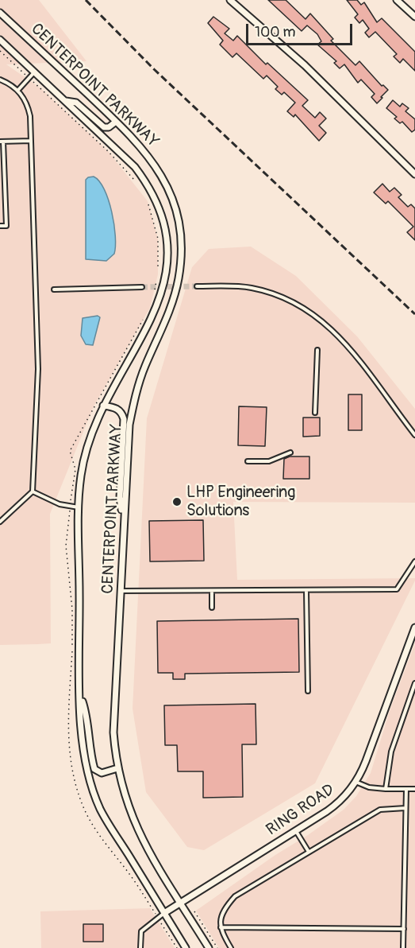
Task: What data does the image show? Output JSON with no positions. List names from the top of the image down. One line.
{"streets":{"street":["CENTERPOINT PARKWAY","RING ROAD"]},"crossings":[["CENTERPOINT PARKWAY","RING ROAD"]],"places":["LHP Engineering Solutions"],"scale_bar":"100 m"}
